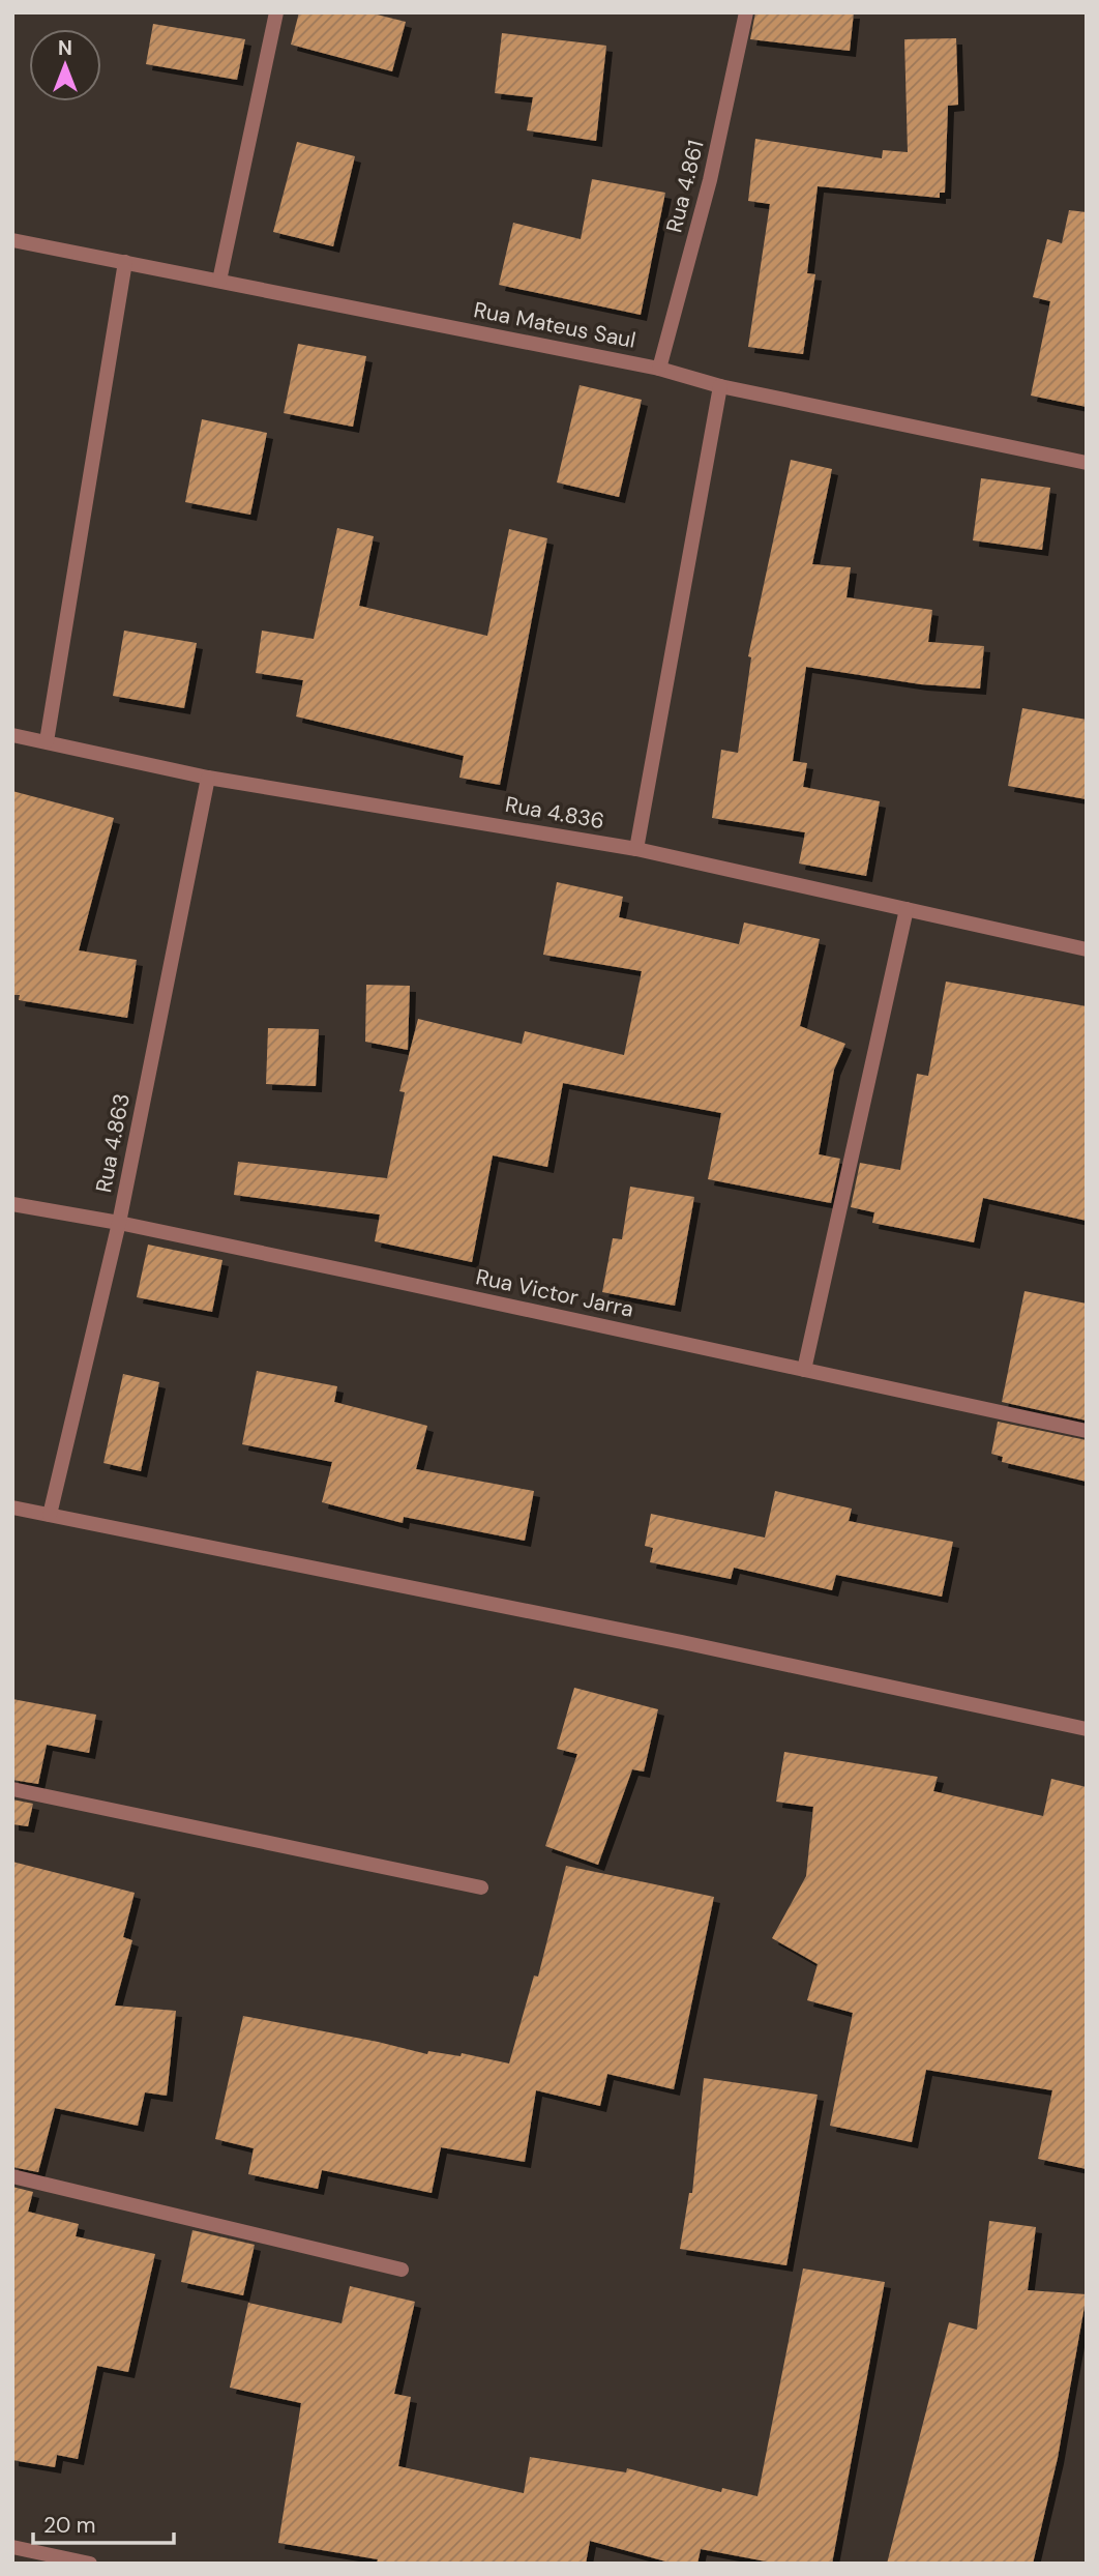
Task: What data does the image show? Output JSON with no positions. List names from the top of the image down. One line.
{"streets":{"street":["Rua 4.861","Rua Mateus Saul","Rua 4.836","Rua 4.863","Rua Victor Jarra"]},"crossings":[["Rua 4.861","Rua Mateus Saul"],["Rua 4.836","Rua 4.863"],["Rua 4.863","Rua Victor Jarra"]],"scale_bar":"20 m","north":"top"}
